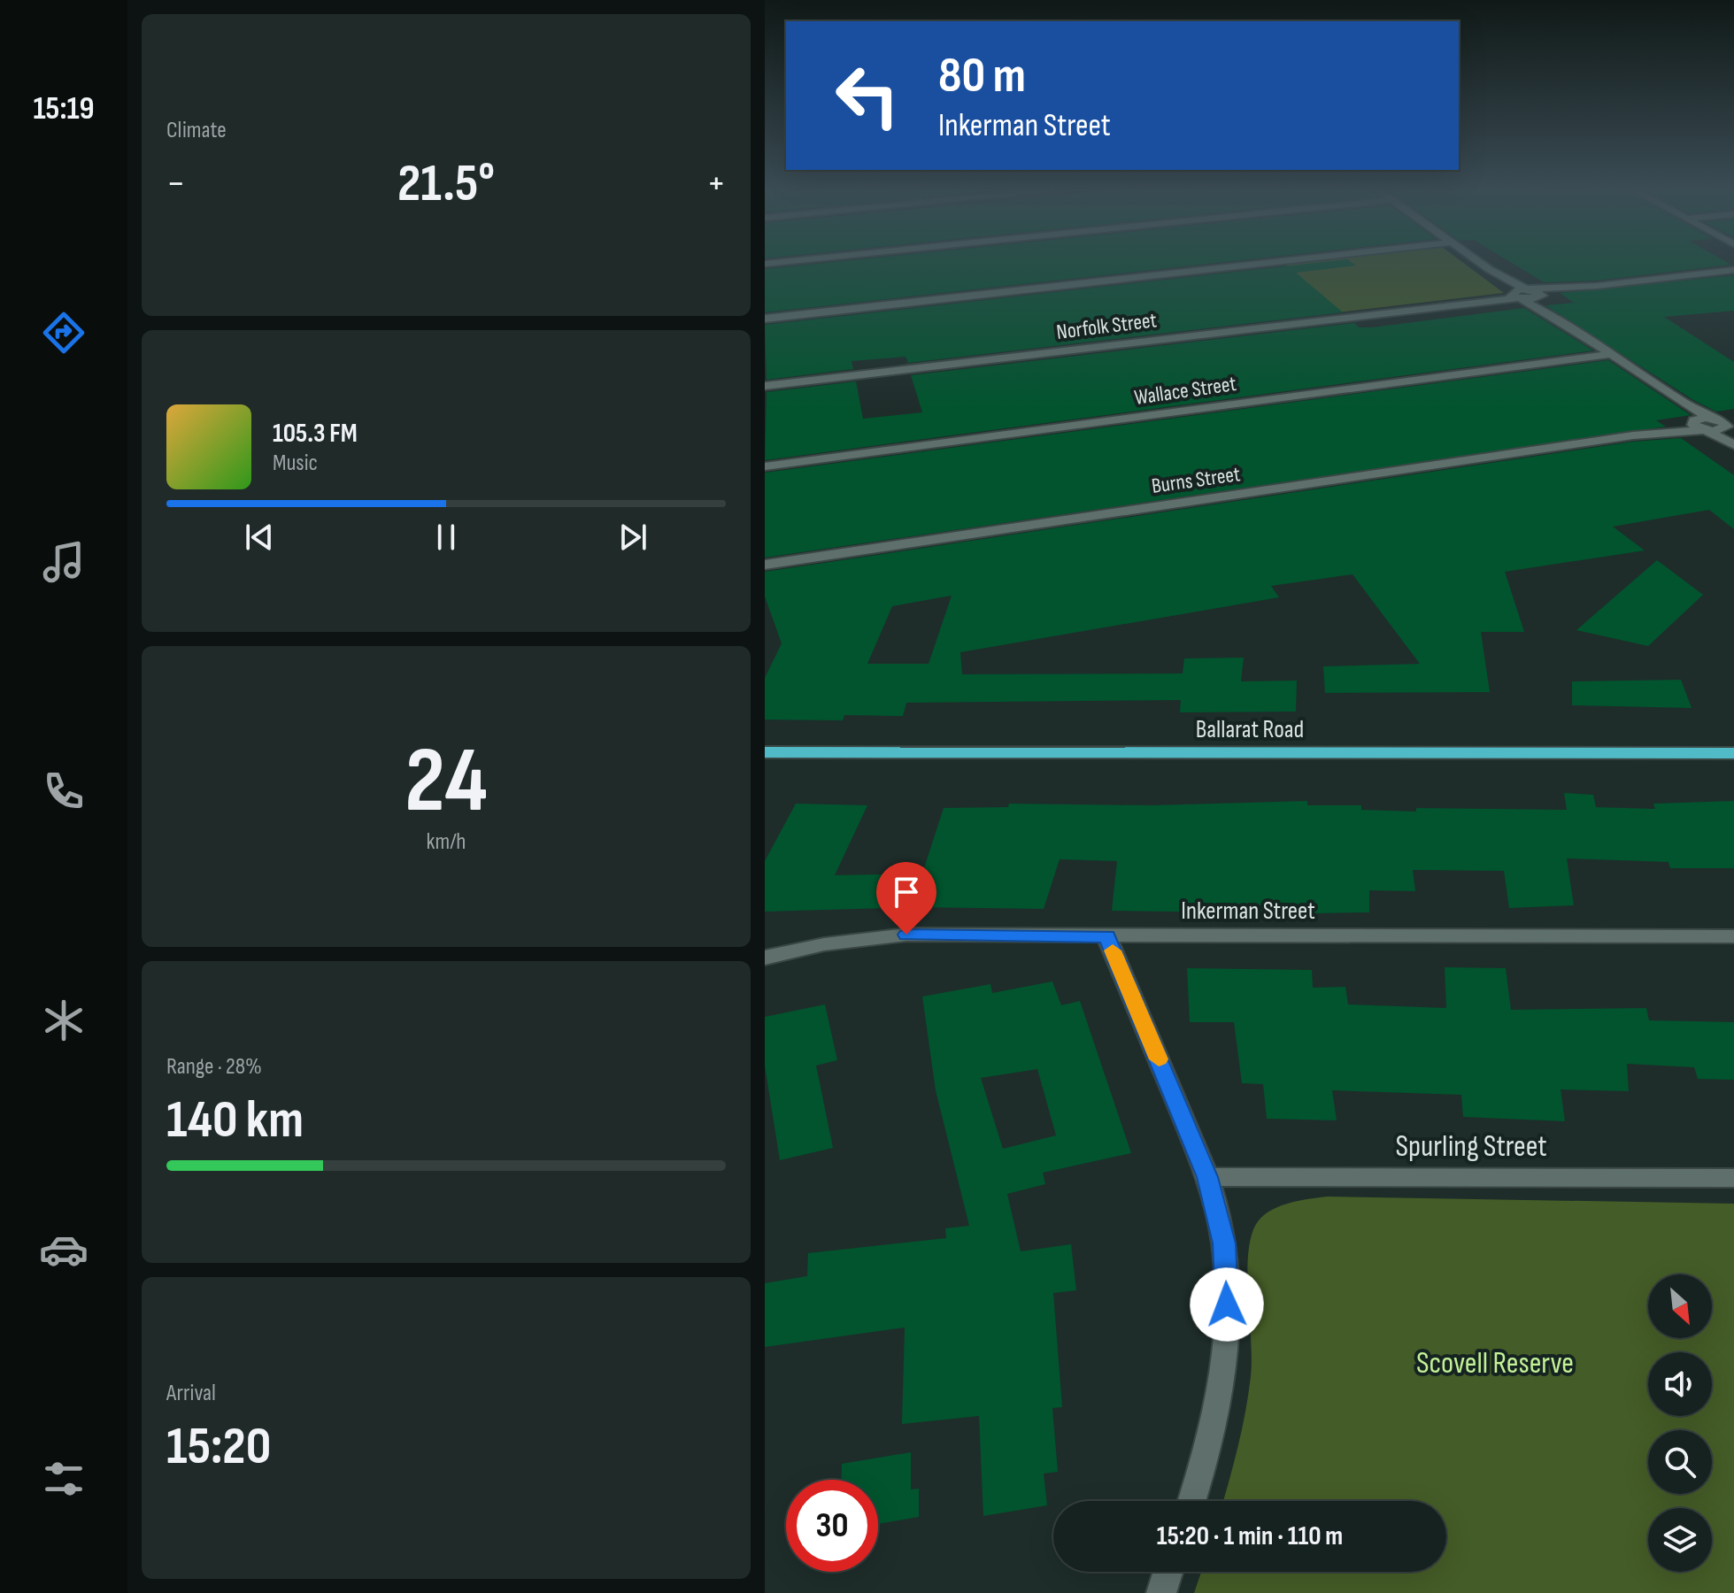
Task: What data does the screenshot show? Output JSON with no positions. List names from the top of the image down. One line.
{"streets":{"highway":["Ballarat Road"],"street":["Norfolk Street","Wallace Street","Burns Street","Inkerman Street","Spurling Street"]},"parks":["Scovell Reserve"],"north":"bottom right","page":{"tabs":"15:19","tile":["Climate",["24","km/h"],["Range · 28%","140 km"],["Arrival","15:20"]],"turn":["80 m","Inkerman Street"],"heat":["−","21.5°","+"],"song":["105.3 FM","Music"],"limit":"30","trip":"15:20 · 1 min · 110 m"}}
